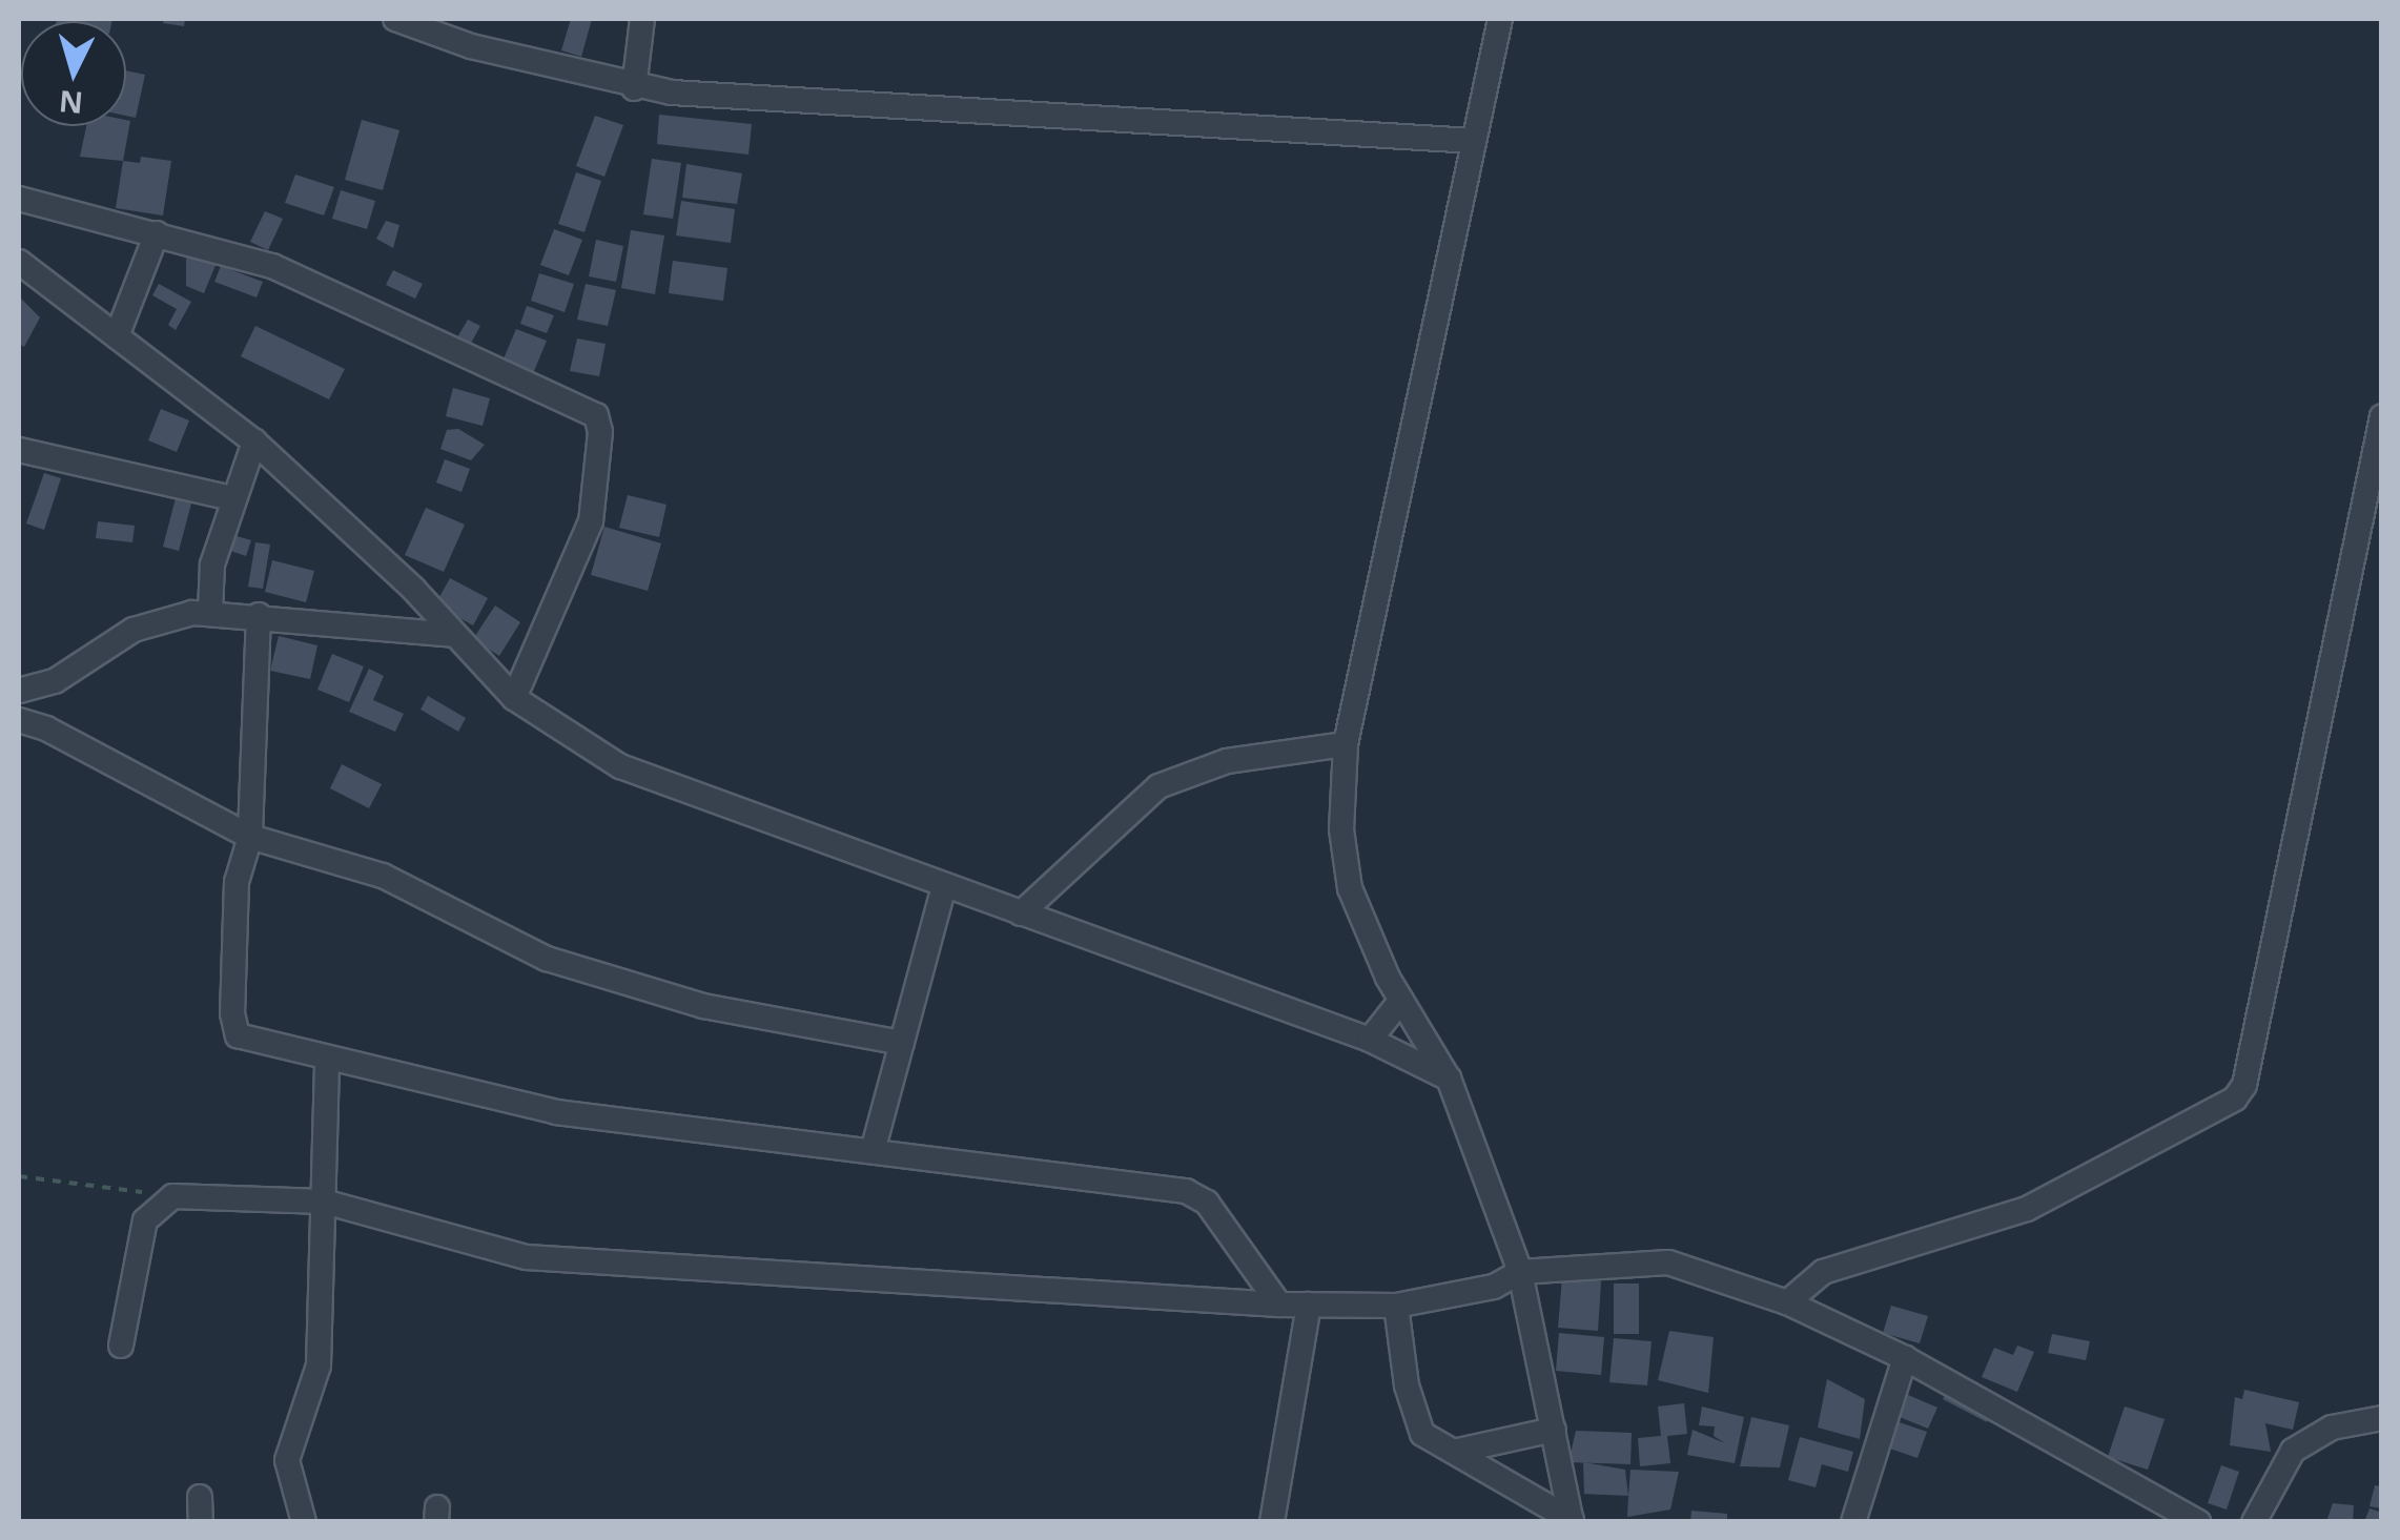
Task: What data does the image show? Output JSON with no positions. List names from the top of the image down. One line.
{"north":"bottom"}
